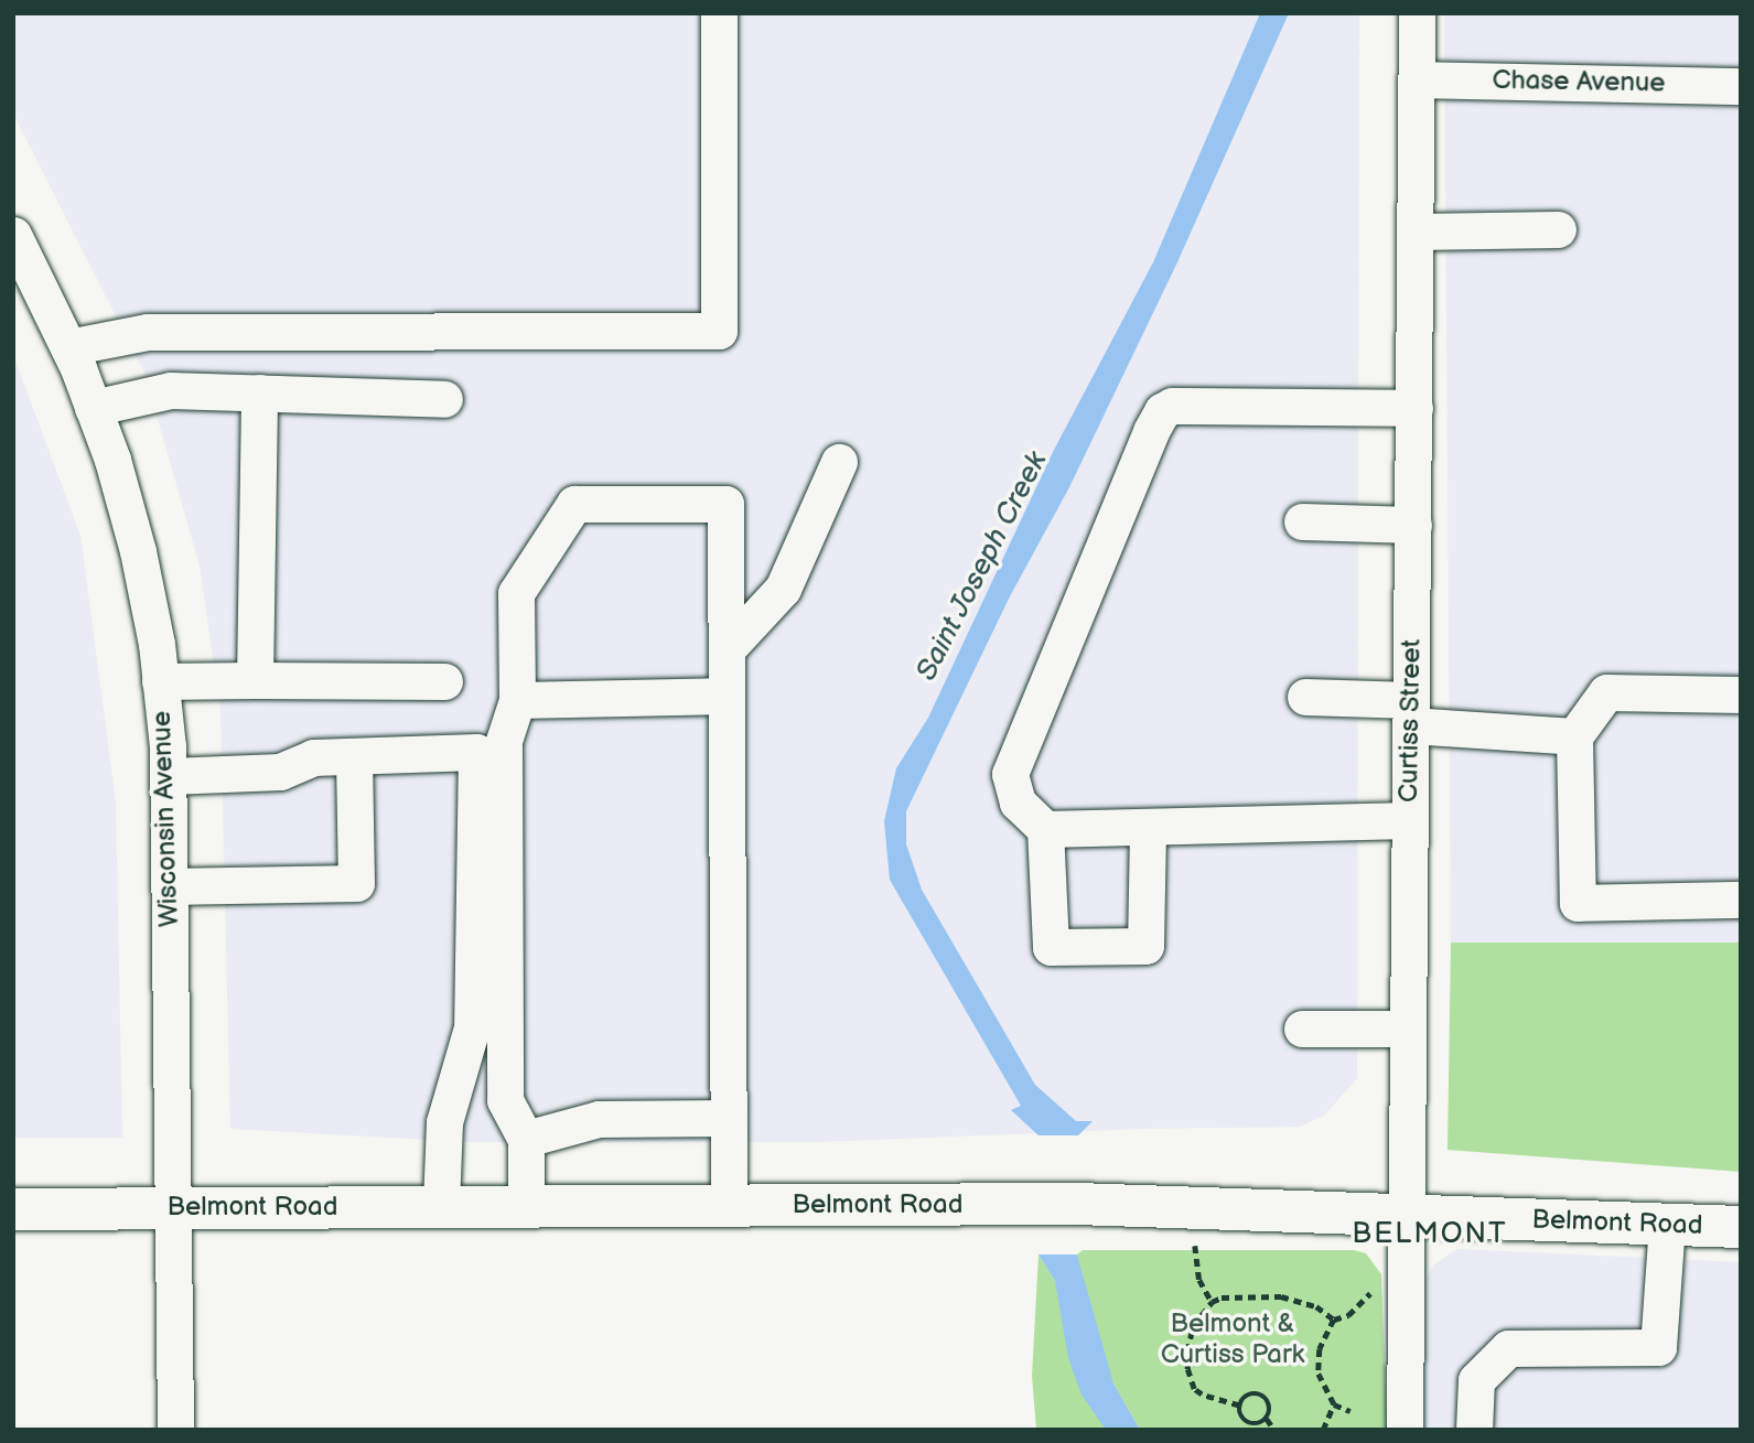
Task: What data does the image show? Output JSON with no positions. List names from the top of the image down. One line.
{"streets":{"main road":["Belmont Road"],"street":["Chase Avenue","Curtiss Street","Wisconsin Avenue"]},"crossings":[["Chase Avenue","Curtiss Street"],["Curtiss Street","Belmont Road"],["Wisconsin Avenue","Belmont Road"]],"districts":["BELMONT"],"water":["Saint Joseph Creek"],"parks":["Belmont & Curtiss Park"]}
